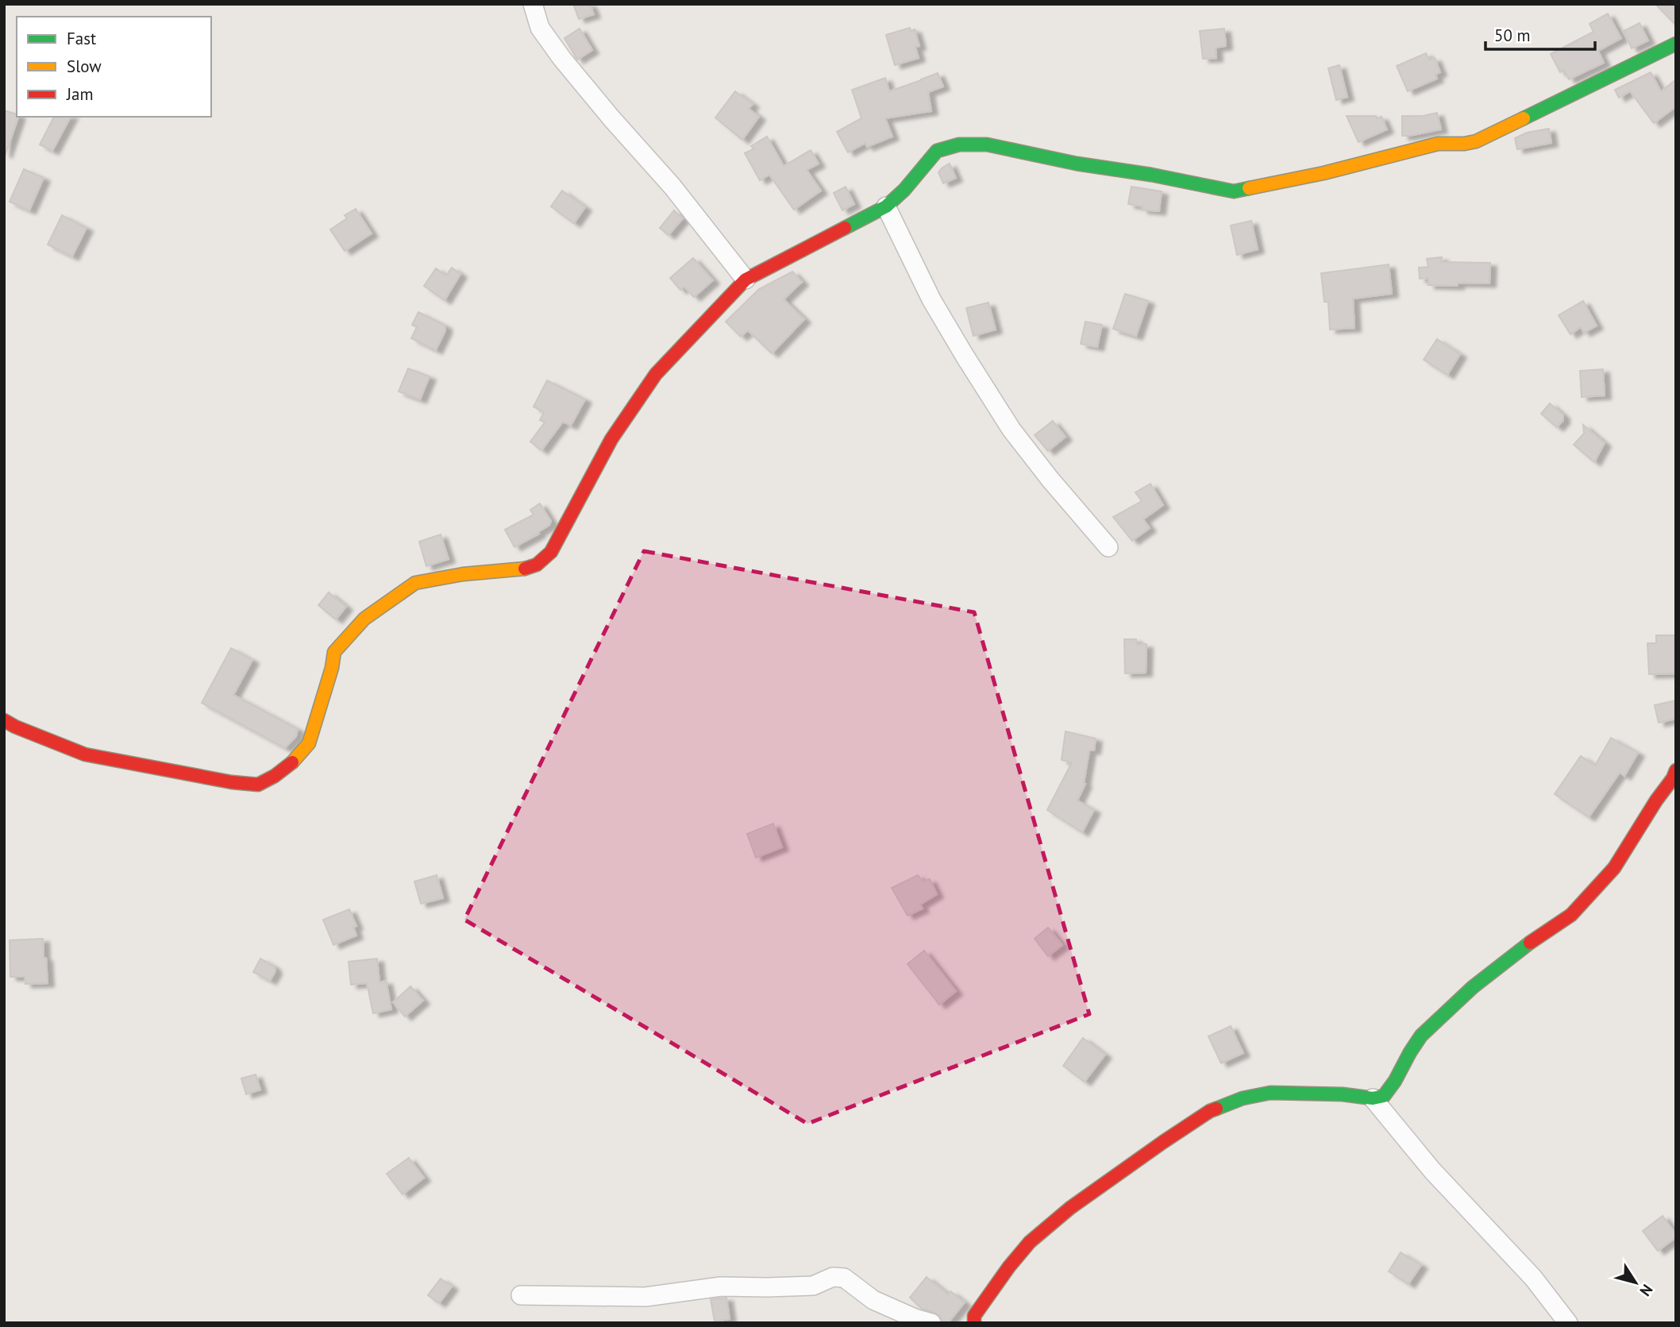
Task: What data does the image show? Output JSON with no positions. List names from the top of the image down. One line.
{"legend":["Fast","Slow","Jam"],"scale_bar":"50 m","north":"bottom right"}
